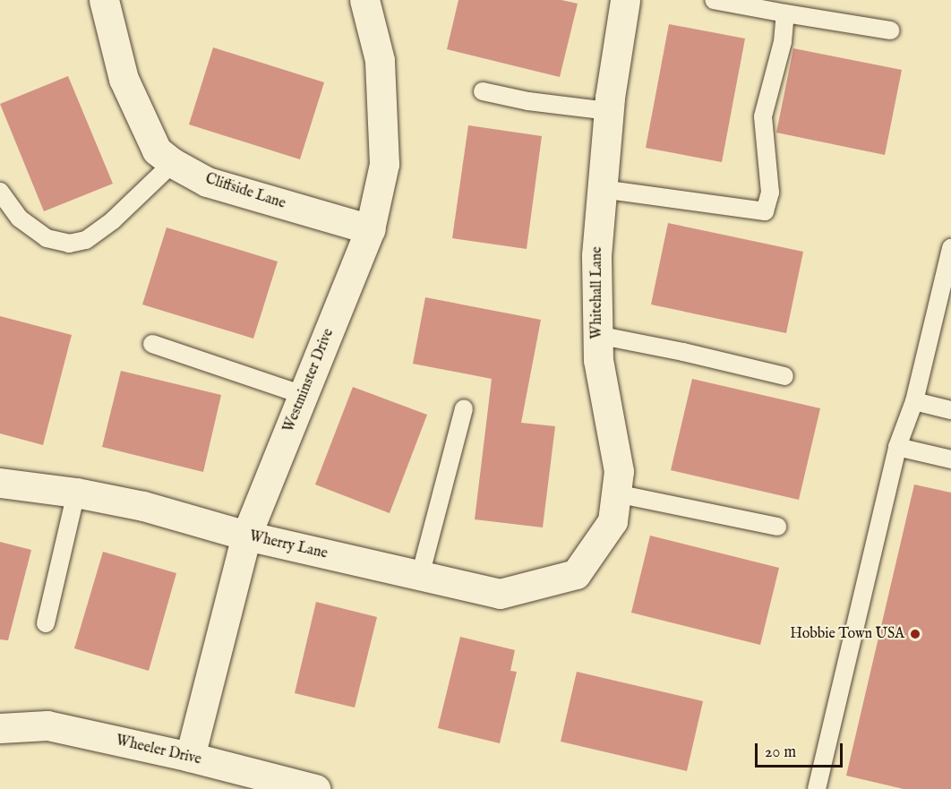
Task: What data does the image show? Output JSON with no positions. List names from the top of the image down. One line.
{"streets":{"street":["Cliffside Lane","Whitehall Lane","Westminster Drive","Wherry Lane","Wheeler Drive"]},"crossings":[["Cliffside Lane","Westminster Drive"],["Whitehall Lane","Wherry Lane"],["Westminster Drive","Wherry Lane"],["Westminster Drive","Wheeler Drive"]],"places":["Hobbie Town USA"],"scale_bar":"20 m"}
